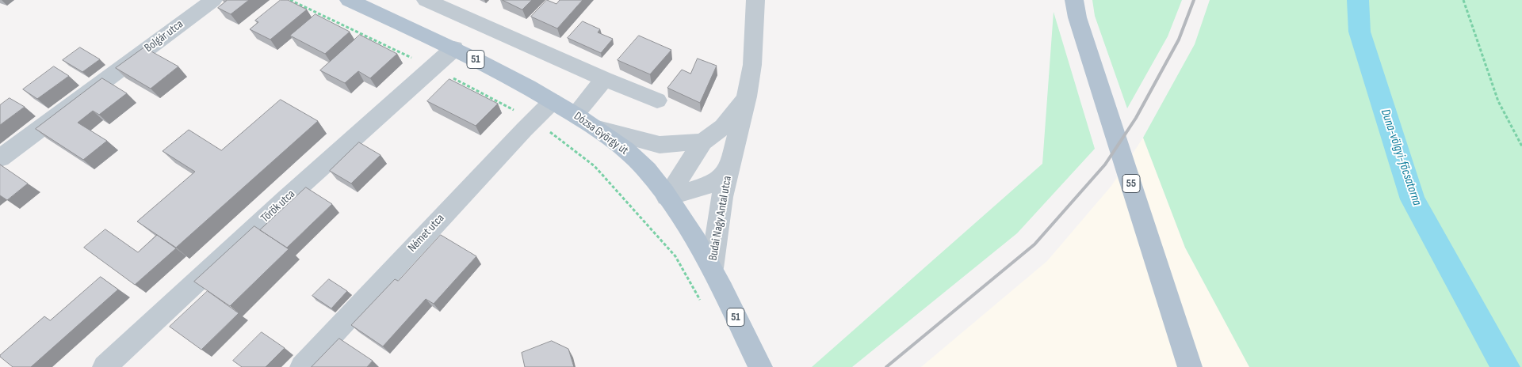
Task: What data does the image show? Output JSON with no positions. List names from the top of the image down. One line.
{"streets":{"main road":["51","Dózsa György út","55"],"street":["Bolgár utca","Török utca","Budai Nagy Antal utca","Német utca"]},"crossings":[["Dózsa György út","Török utca"],["Dózsa György út","Budai Nagy Antal utca"],["Dózsa György út","Német utca"]],"water":["Duna-völgyi-főcsatorna"]}
